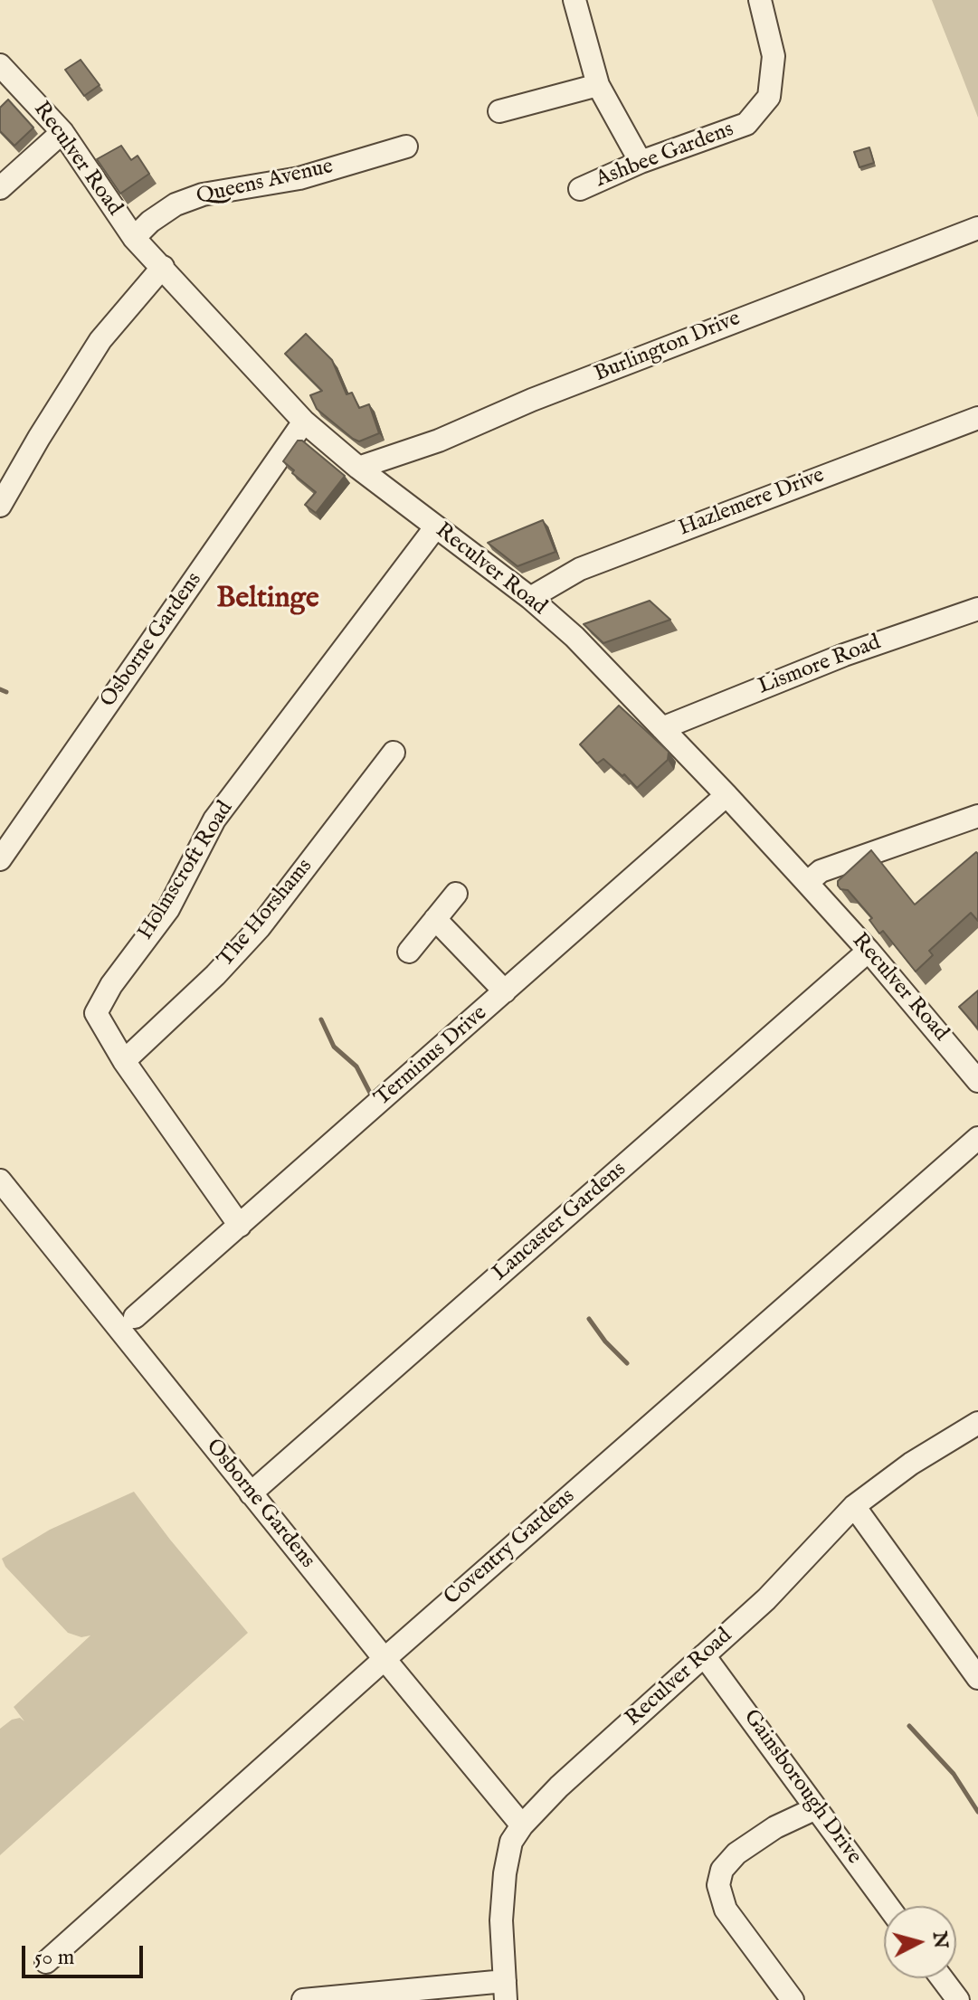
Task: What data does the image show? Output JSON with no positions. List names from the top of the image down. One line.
{"streets":{"street":["Ashbee Gardens","Reculver Road","Queens Avenue","Burlington Drive","Hazlemere Drive","Osborne Gardens","Lismore Road","Holmscroft Road","The Horshams","Terminus Drive","Lancaster Gardens","Coventry Gardens","Gainsborough Drive"]},"crossings":[["Reculver Road","Queens Avenue"],["Reculver Road","Burlington Drive"],["Reculver Road","Hazlemere Drive"],["Reculver Road","Osborne Gardens"],["Reculver Road","Lismore Road"],["Reculver Road","Holmscroft Road"],["Reculver Road","Terminus Drive"],["Reculver Road","Lancaster Gardens"],["Reculver Road","Gainsborough Drive"],["Osborne Gardens","Lancaster Gardens"],["Osborne Gardens","Coventry Gardens"],["Holmscroft Road","The Horshams"],["Holmscroft Road","Terminus Drive"]],"districts":["Beltinge"],"scale_bar":"50 m","north":"right"}
